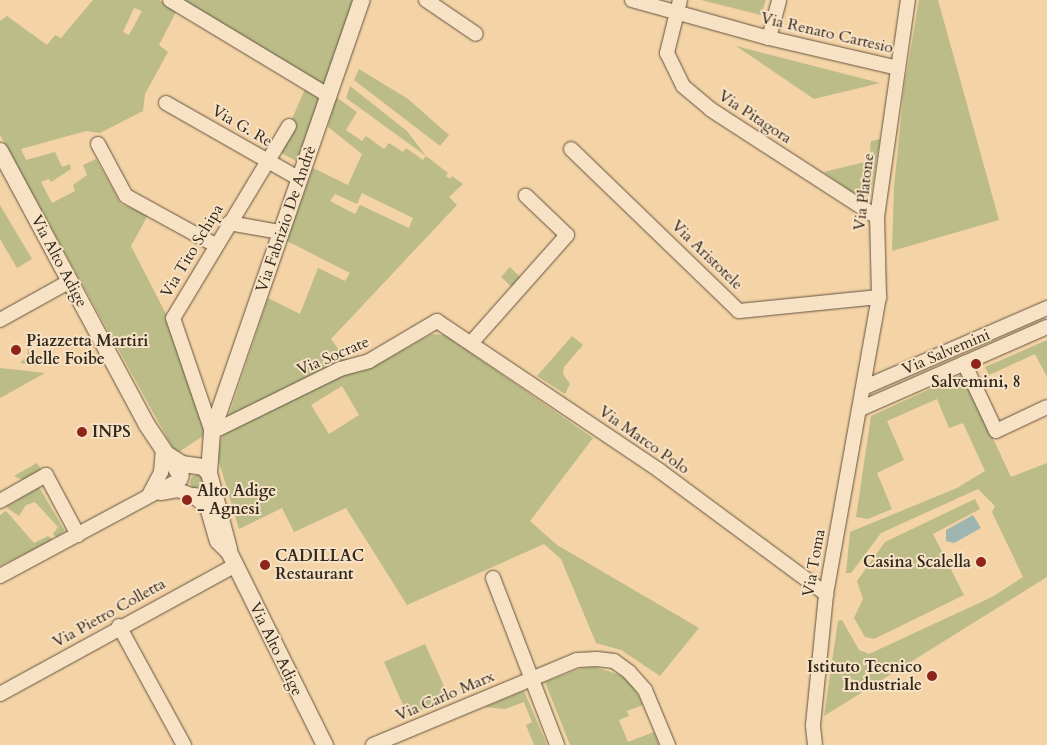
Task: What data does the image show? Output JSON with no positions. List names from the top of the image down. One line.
{"streets":{"street":["Via Renato Cartesio","Via Pitagora","Via G. Re","Via Platone","Via Fabrizio De Andrè","Via Tito Schipa","Via Aristotele","Via Alto Adige","Via Salvemini","Via Socrate","Via Marco Polo","Via Toma","Via Pietro Colletta","Via Carlo Marx"]},"crossings":[["Via Renato Cartesio","Via Pitagora"],["Via Renato Cartesio","Via Platone"],["Via Pitagora","Via Platone"],["Via G. Re","Via Fabrizio De Andrè"],["Via G. Re","Via Tito Schipa"],["Via Platone","Via Aristotele"],["Via Platone","Via Salvemini"],["Via Platone","Via Toma"],["Via Fabrizio De Andrè","Via Tito Schipa"],["Via Fabrizio De Andrè","Via Alto Adige"],["Via Fabrizio De Andrè","Via Socrate"],["Via Tito Schipa","Via Socrate"],["Via Alto Adige","Via Pietro Colletta"],["Via Salvemini","Via Toma"],["Via Socrate","Via Marco Polo"],["Via Marco Polo","Via Toma"]],"places":["Piazzetta Martiri delle Foibe","Salvemini, 8","INPS","Alto Adige - Agnesi","Casina Scalella","CADILLAC Restaurant","Istituto Tecnico Industriale"]}
